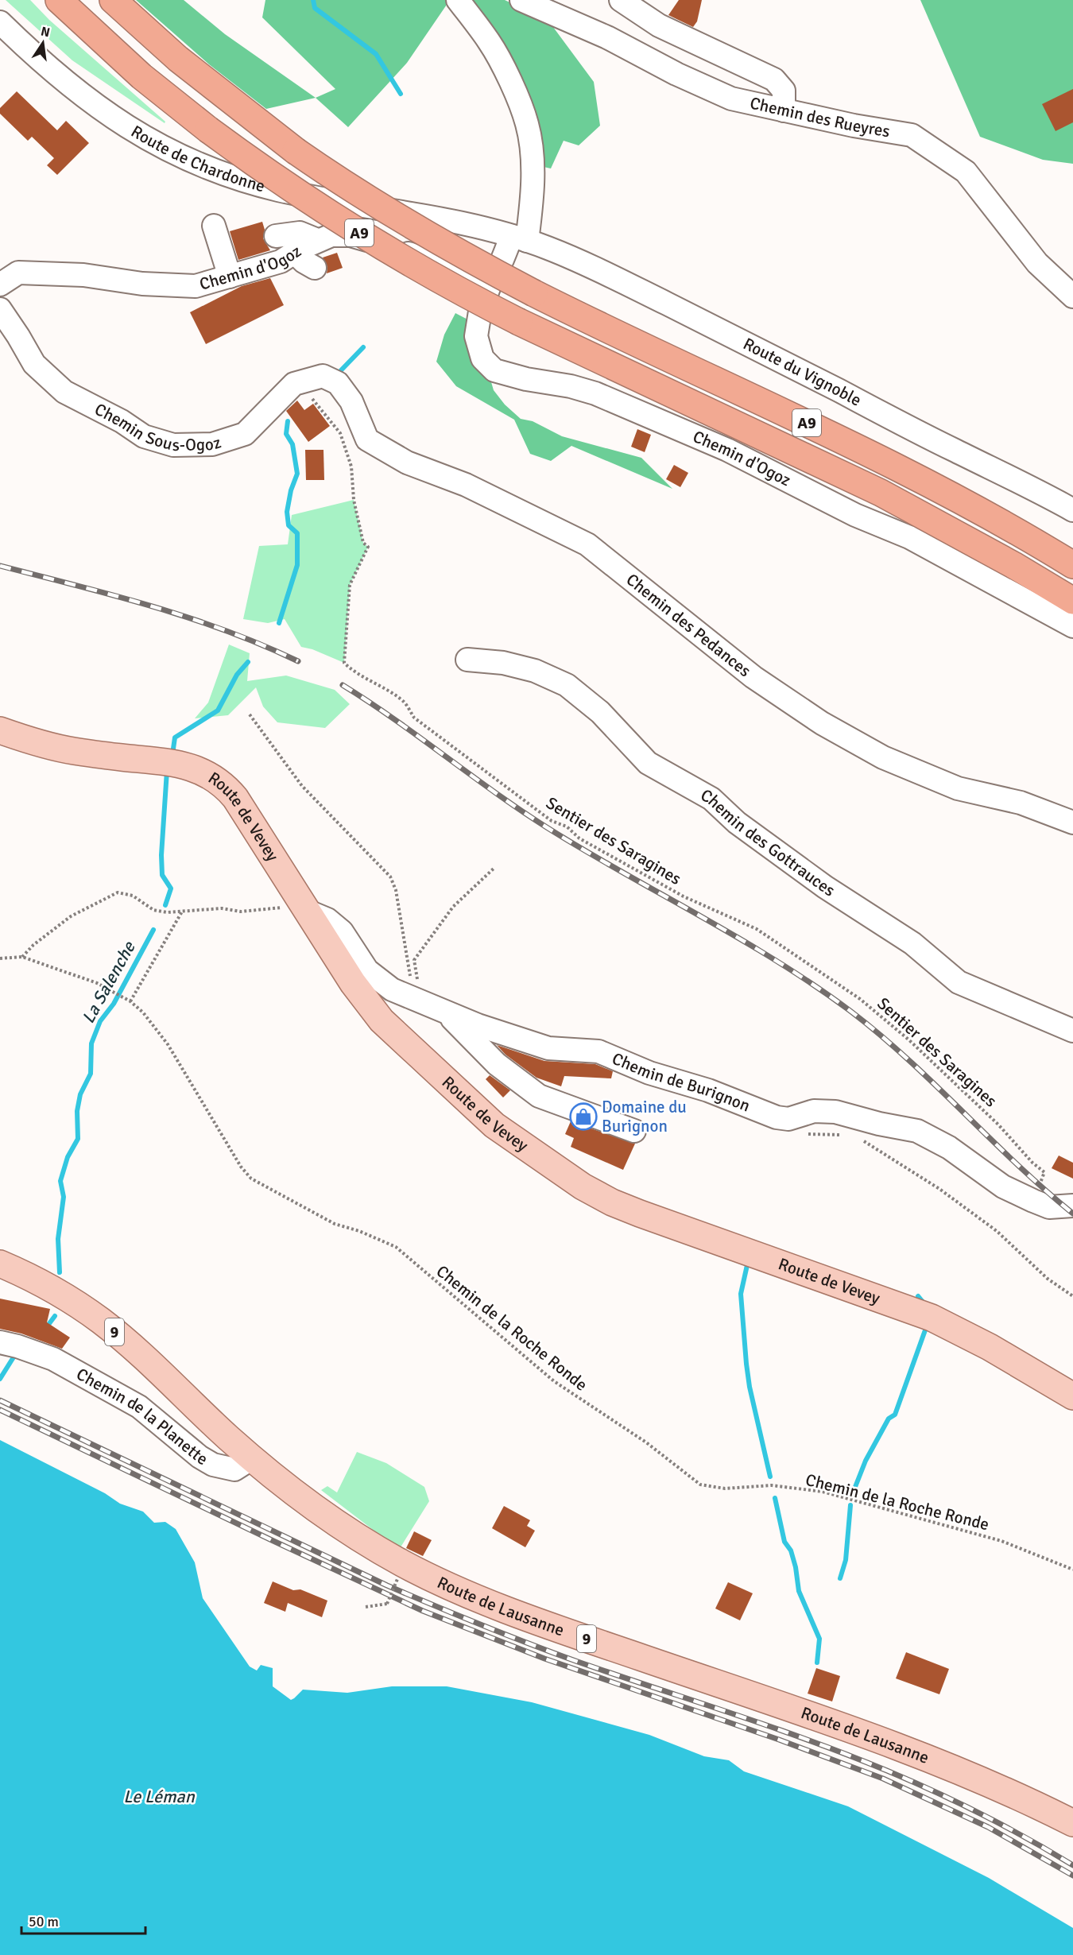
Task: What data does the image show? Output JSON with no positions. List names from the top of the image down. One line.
{"streets":{"highway":["A9"],"main road":["Route de Vevey","9","Route de Lausanne"],"street":["Chemin des Rueyres","Route de Chardonne","Chemin d'Ogoz","Route du Vignoble","Chemin Sous-Ogoz","Chemin des Pedances","Chemin des Gottrauces","Chemin de Burignon","Chemin de la Planette"],"path":["Sentier des Saragines","Chemin de la Roche Ronde"]},"crossings":[["Route de Chardonne","Chemin d'Ogoz"],["Route de Chardonne","Route du Vignoble"],["Chemin d'Ogoz","Route du Vignoble"],["Chemin Sous-Ogoz","Chemin des Pedances"],["Chemin Sous-Ogoz","Sentier des Saragines"],["Route de Vevey","Chemin de Burignon"],["Chemin de la Planette","Route de Lausanne"]],"water":["La Salenche","Le Léman"],"places":{"shop":["Domaine du Burignon"]},"scale_bar":"50 m","north":"top"}
